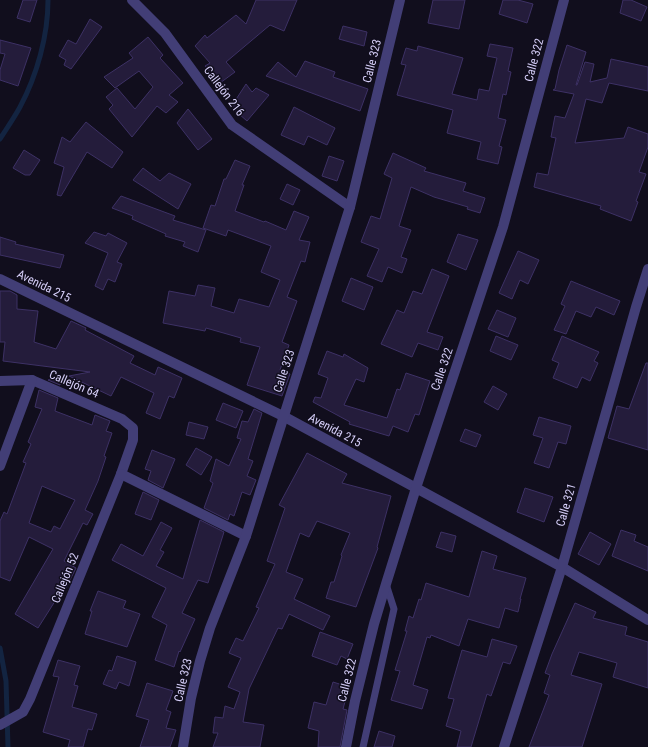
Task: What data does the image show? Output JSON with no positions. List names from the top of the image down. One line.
{"streets":{"street":["Calle 322","Calle 323","Callejón 216","Avenida 215","Callejón 64","Calle 321","Callejón 52"]},"crossings":[["Calle 322","Avenida 215"],["Calle 323","Callejón 216"],["Calle 323","Avenida 215"],["Avenida 215","Calle 321"],["Callejón 64","Callejón 52"]]}
